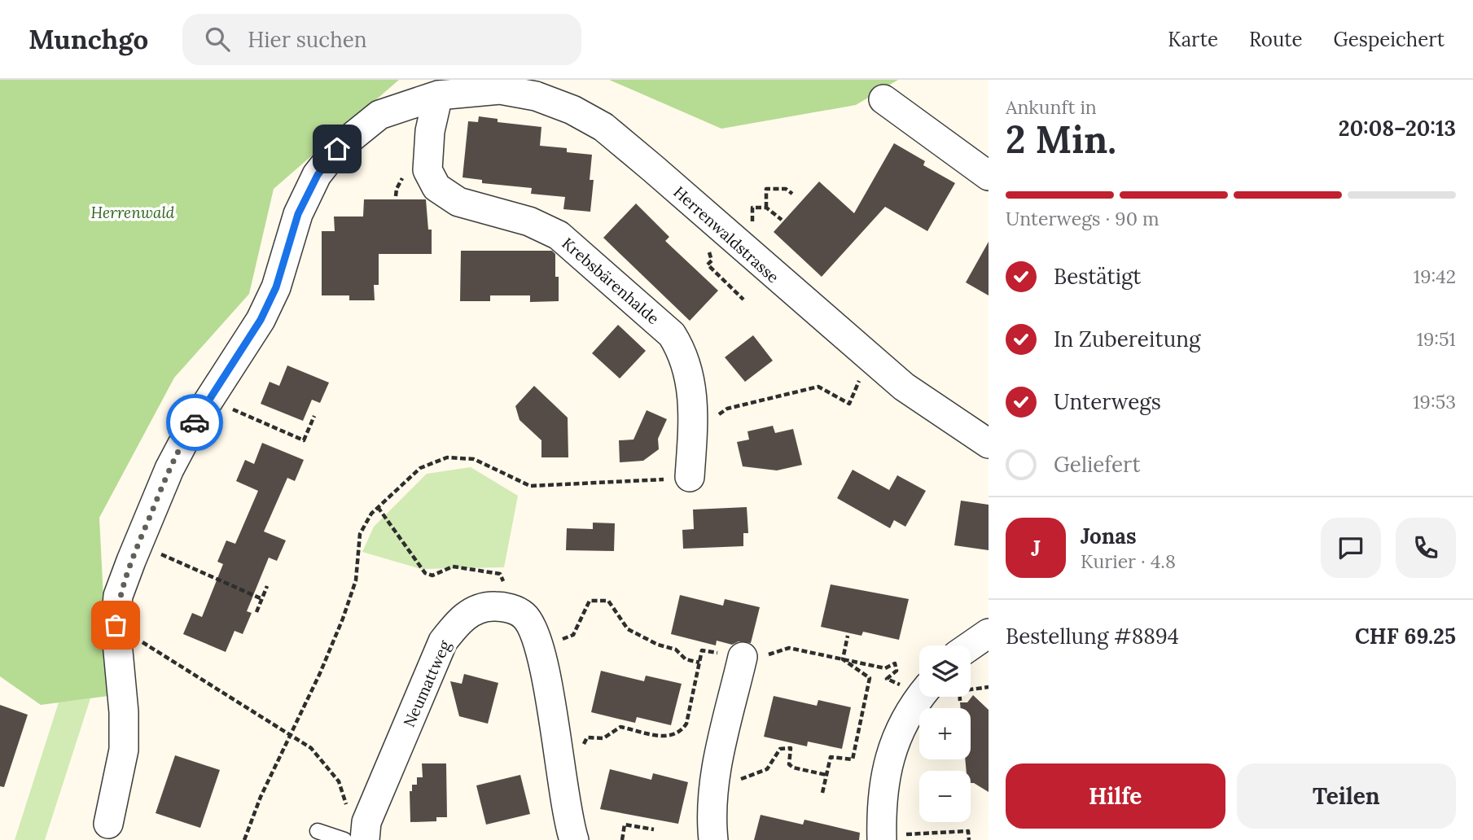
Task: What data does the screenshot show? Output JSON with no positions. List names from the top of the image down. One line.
{"streets":{"street":["Herrenwaldstrasse","Krebsbärenhalde","Neumattweg"]},"crossings":[["Herrenwaldstrasse","Krebsbärenhalde"]],"parks":["Herrenwald"],"page":{"header":"Munchgo","search":"Hier suchen","nav":["Karte","Route","Gespeichert"],"heading":["2 Min.","Ankunft in","20:08–20:13"],"panel":["Jonas","Kurier · 4.8","Bestellung #8894","CHF 69.25"],"bar":"Unterwegs · 90 m","list":[["Bestätigt","19:42"],["In Zubereitung","19:51"],["Unterwegs","19:53"],"Geliefert"],"round":"J","map_buttons":["+","−"],"buttons":["Hilfe","Teilen"]}}
